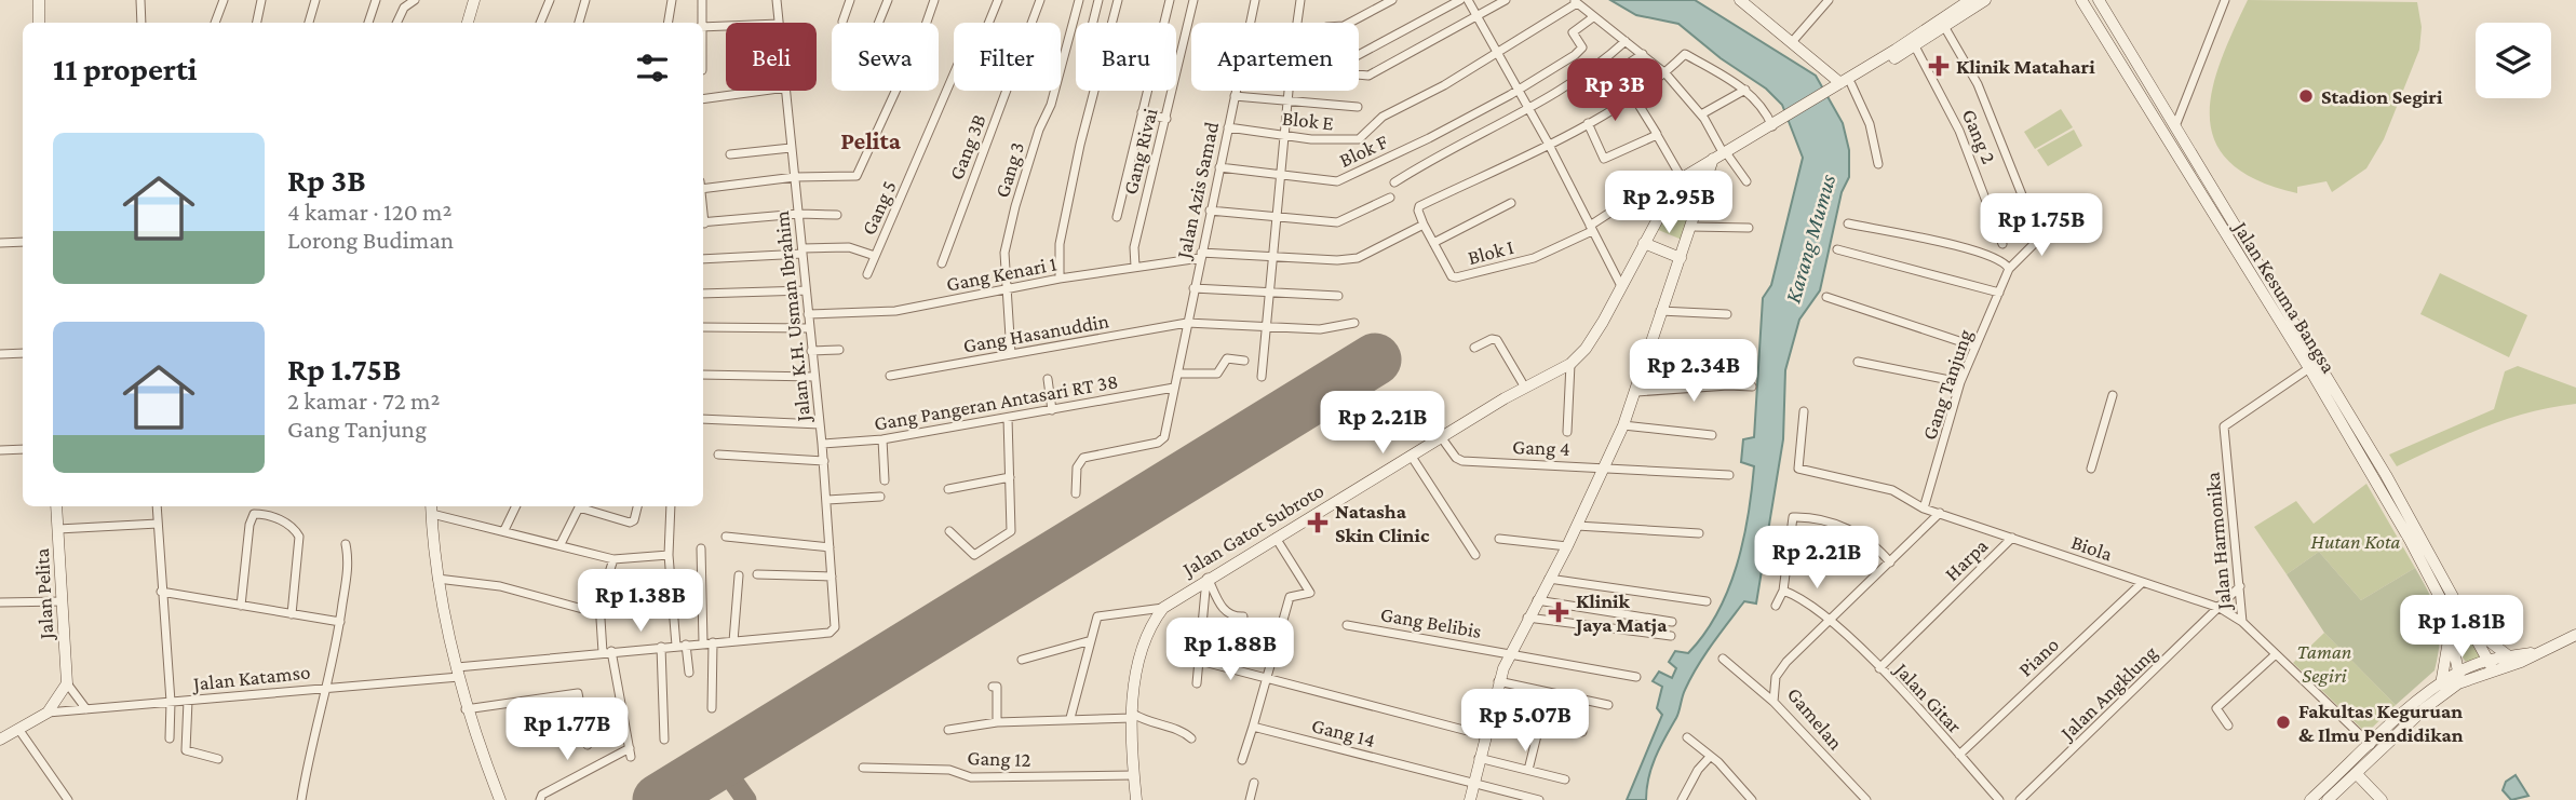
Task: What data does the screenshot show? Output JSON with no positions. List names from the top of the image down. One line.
{"streets":{"street":["Blok E","Gang 2","Gang 3B","Blok F","Gang Rivai","Gang 3","Jalan Azis Samad","Gang 5","Blok I","Gang Kenari 1","Jalan Kesuma Bangsa","Jalan K.H. Usman Ibrahim","Gang Hasanuddin","Gang Tanjung","Gang Pangeran Antasari RT 38","Gang 4","Jalan Gatot Subroto","Jalan Harmonika","Biola","Harpa","Jalan Pelita","Gang Belibis","Piano","Jalan Katamso","Jalan Angklung","Jalan Gitar","Gamelan","Gang 14","Gang 12"]},"crossings":[["Blok E","Jalan Azis Samad"],["Blok F","Jalan Azis Samad"],["Gang Rivai","Gang Kenari 1"],["Gang 3","Gang Kenari 1"],["Gang 3","Gang Hasanuddin"],["Jalan Azis Samad","Gang Kenari 1"],["Jalan Azis Samad","Gang Hasanuddin"],["Jalan Azis Samad","Gang Pangeran Antasari RT 38"],["Blok I","Gang Kenari 1"],["Gang Kenari 1","Jalan K.H. Usman Ibrahim"],["Jalan Kesuma Bangsa","Jalan Harmonika"],["Jalan K.H. Usman Ibrahim","Gang Pangeran Antasari RT 38"],["Jalan K.H. Usman Ibrahim","Jalan Katamso"],["Gang Tanjung","Biola"],["Gang 4","Jalan Gatot Subroto"],["Jalan Gatot Subroto","Gang 12"],["Jalan Harmonika","Biola"],["Jalan Harmonika","Jalan Angklung"],["Biola","Harpa"],["Biola","Piano"],["Biola","Jalan Angklung"],["Biola","Gamelan"],["Harpa","Jalan Gitar"],["Piano","Jalan Gitar"],["Jalan Gitar","Gamelan"]],"districts":["Pelita"],"water":["Karang Mumus"],"parks":["Hutan Kota","Taman Segiri"],"places":{"health":["Klinik Matahari","Natasha Skin Clinic","Klinik Jaya Matja"],"other":["Stadion Segiri","Fakultas Keguruan & Ilmu Pendidikan"]},"page":{"chip":["Beli","Sewa","Filter","Baru","Apartemen"],"heading":"11 properti","price":["Rp 3B","Rp 2.95B","Rp 1.75B","Rp 2.34B","Rp 2.21B","Rp 2.21B","Rp 1.38B","Rp 1.81B","Rp 1.88B","Rp 5.07B","Rp 1.77B"],"list":[{"name":"Rp 3B","note":"4 kamar · 120 m² · Lorong Budiman"},{"name":"Rp 1.75B","note":"2 kamar · 72 m² · Gang Tanjung"}]}}
